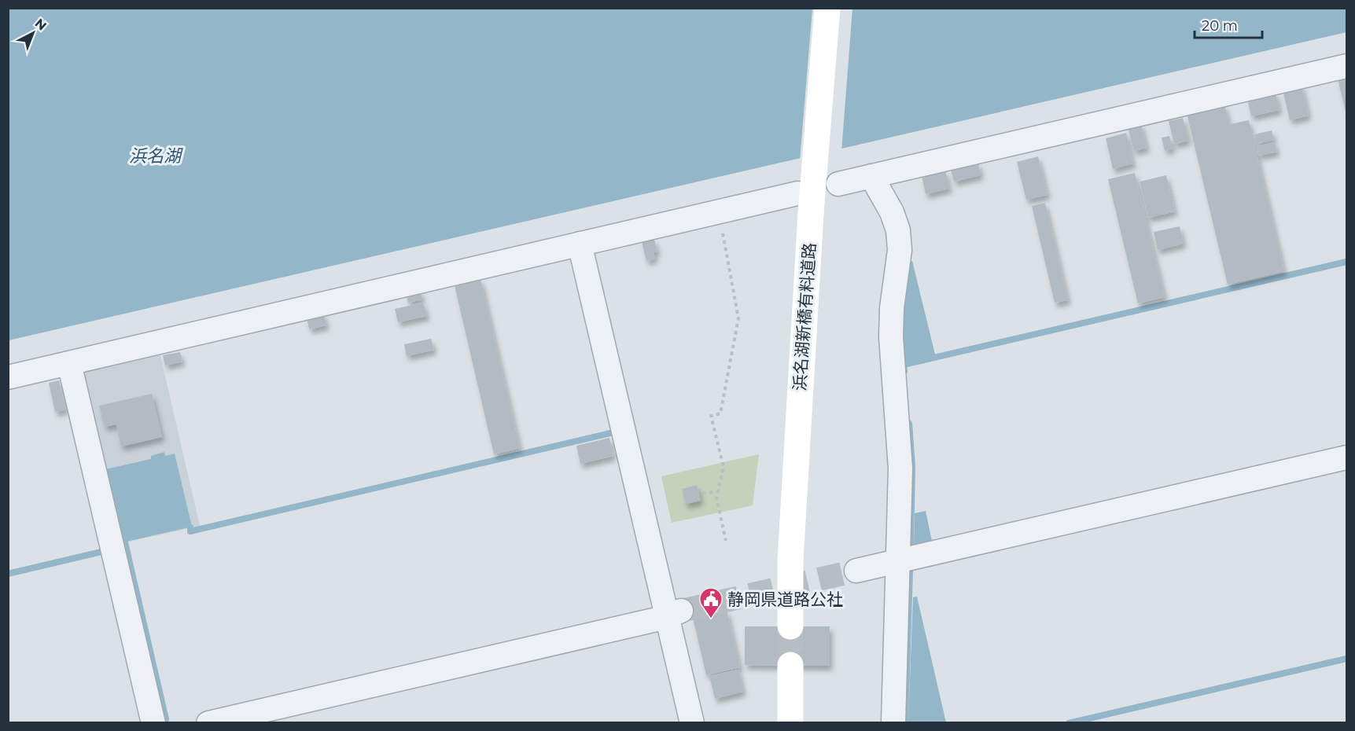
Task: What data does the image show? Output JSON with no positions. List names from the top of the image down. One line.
{"streets":{"main road":["浜名湖新橋有料道路"]},"water":["浜名湖"],"places":{"public building":["静岡県道路公社"]},"scale_bar":"20 m","north":"top right"}
